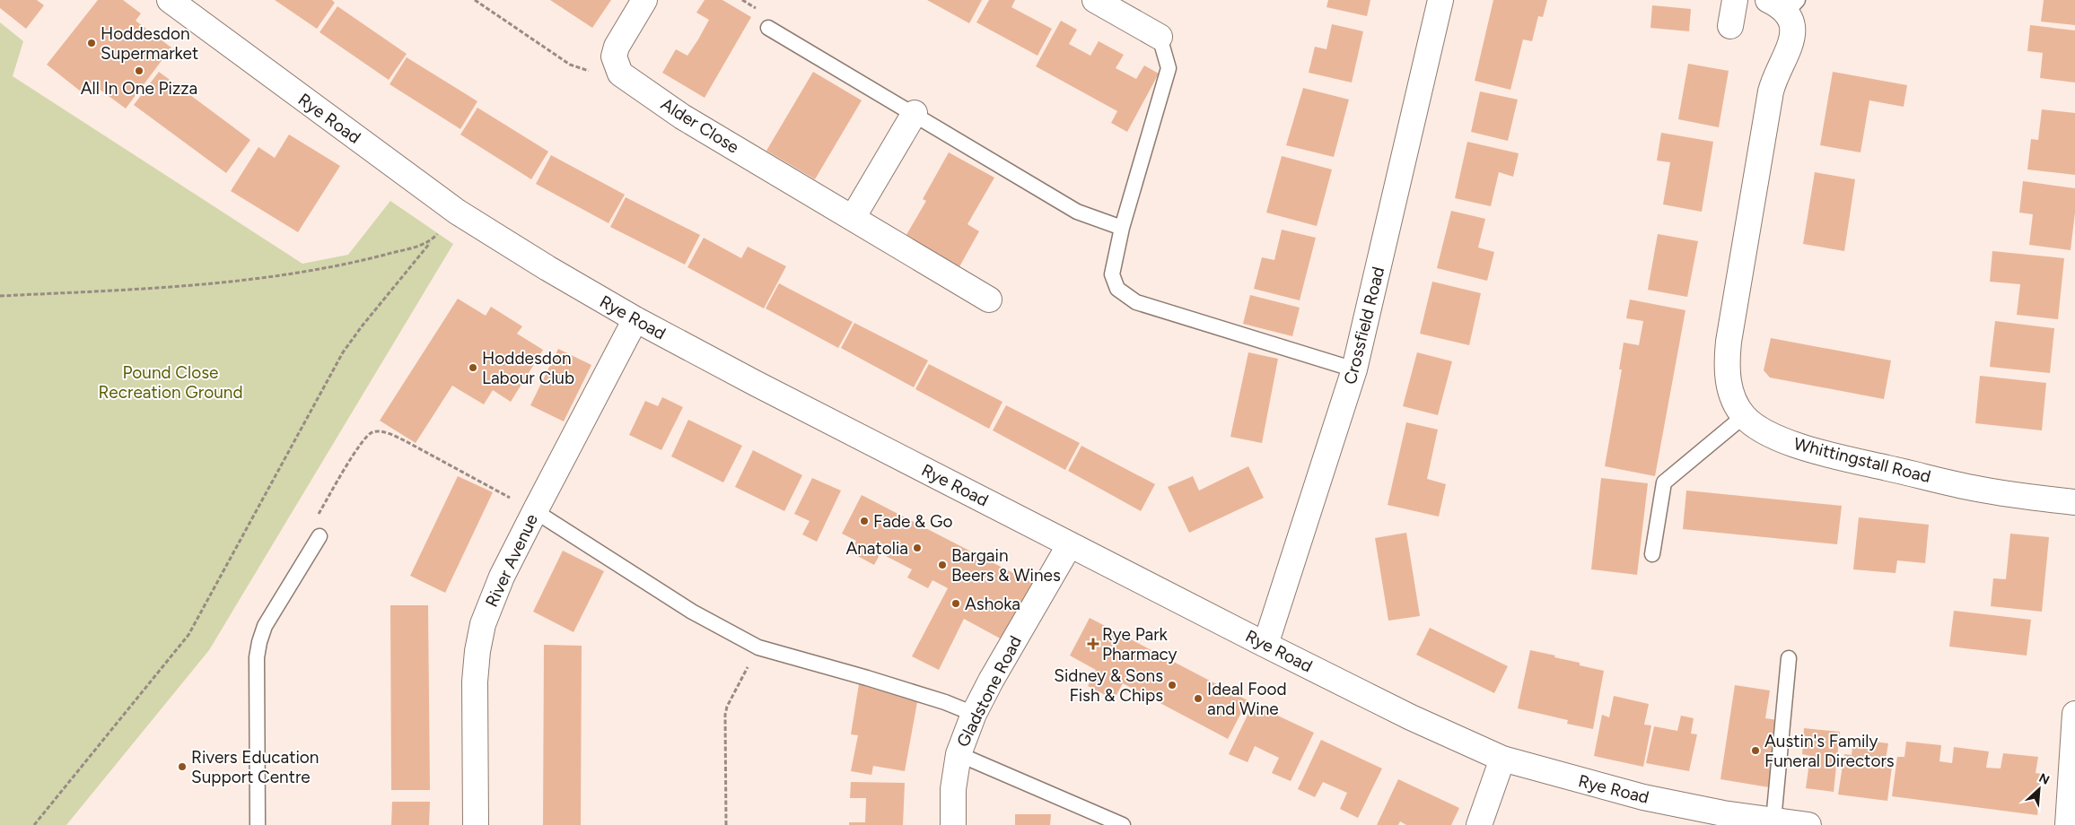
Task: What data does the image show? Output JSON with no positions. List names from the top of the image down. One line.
{"streets":{"street":["Rye Road","Alder Close","Crossfield Road","Whittingstall Road","River Avenue","Gladstone Road"]},"crossings":[["Rye Road","Crossfield Road"],["Rye Road","River Avenue"],["Rye Road","Gladstone Road"]],"parks":["Pound Close Recreation Ground"],"places":{"other":["Hoddesdon Supermarket","All In One Pizza","Hoddesdon Labour Club","Fade & Go","Anatolia","Bargain Beers & Wines","Ashoka","Sidney & Sons Fish & Chips","Ideal Food and Wine","Austin's Family Funeral Directors","Rivers Education Support Centre"],"health":["Rye Park Pharmacy"]},"north":"top right"}
